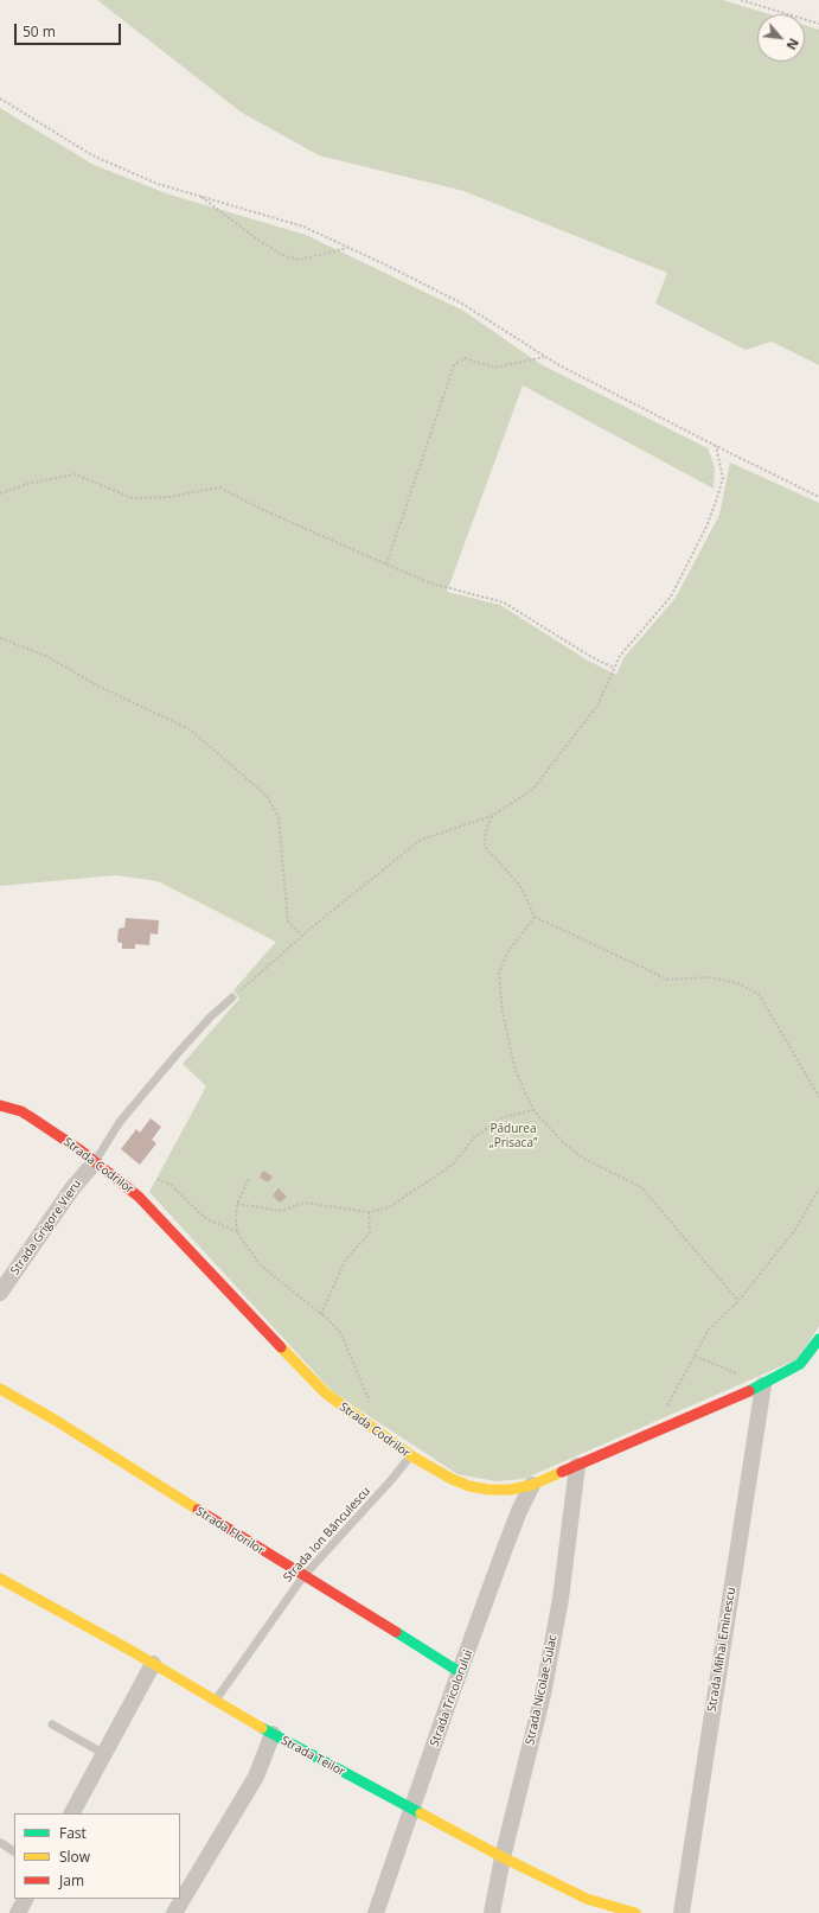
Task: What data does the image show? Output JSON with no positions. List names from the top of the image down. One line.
{"streets":{"street":["Strada Codrilor","Strada Grigore Vieru","Strada Florilor","Strada Mihai Eminescu","Strada Nicolae Sulac","Strada Tricolorului","Strada Teilor"],"lane":["Strada Ion Bănculescu"]},"crossings":[["Strada Codrilor","Strada Grigore Vieru"],["Strada Codrilor","Strada Ion Bănculescu"],["Strada Codrilor","Strada Mihai Eminescu"],["Strada Codrilor","Strada Nicolae Sulac"],["Strada Codrilor","Strada Tricolorului"],["Strada Florilor","Strada Ion Bănculescu"],["Strada Florilor","Strada Tricolorului"],["Strada Ion Bănculescu","Strada Teilor"],["Strada Nicolae Sulac","Strada Teilor"],["Strada Tricolorului","Strada Teilor"]],"parks":["Pădurea „Prisaca”"],"legend":["Fast","Slow","Jam"],"scale_bar":"50 m","north":"bottom right"}
